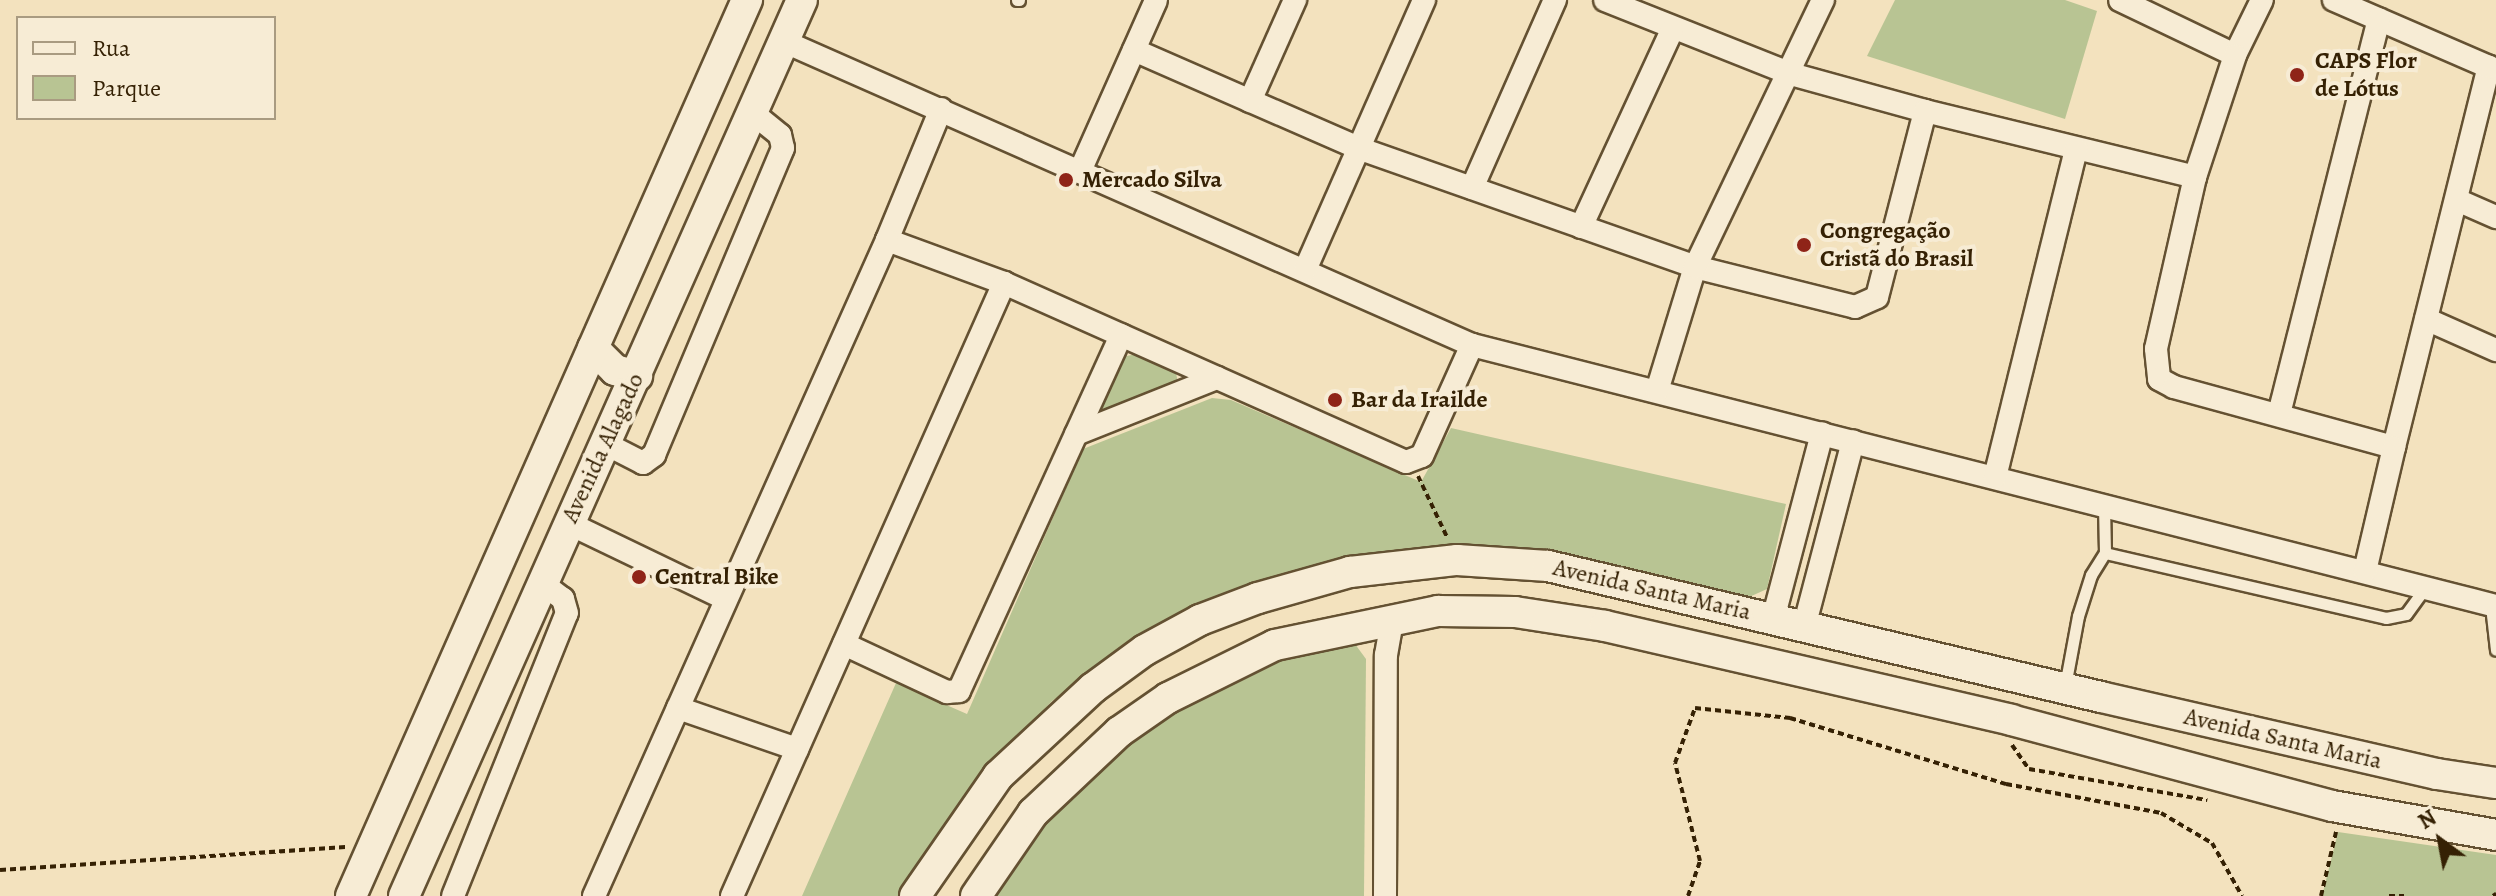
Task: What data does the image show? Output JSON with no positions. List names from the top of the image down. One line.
{"streets":{"main road":["Avenida Alagado","Avenida Santa Maria"]},"places":["CAPS Flor de Lótus","Mercado Silva","Congregação Cristã do Brasil","Bar da Irailde","Central Bike"],"legend":["Rua","Parque"],"north":"top left"}
